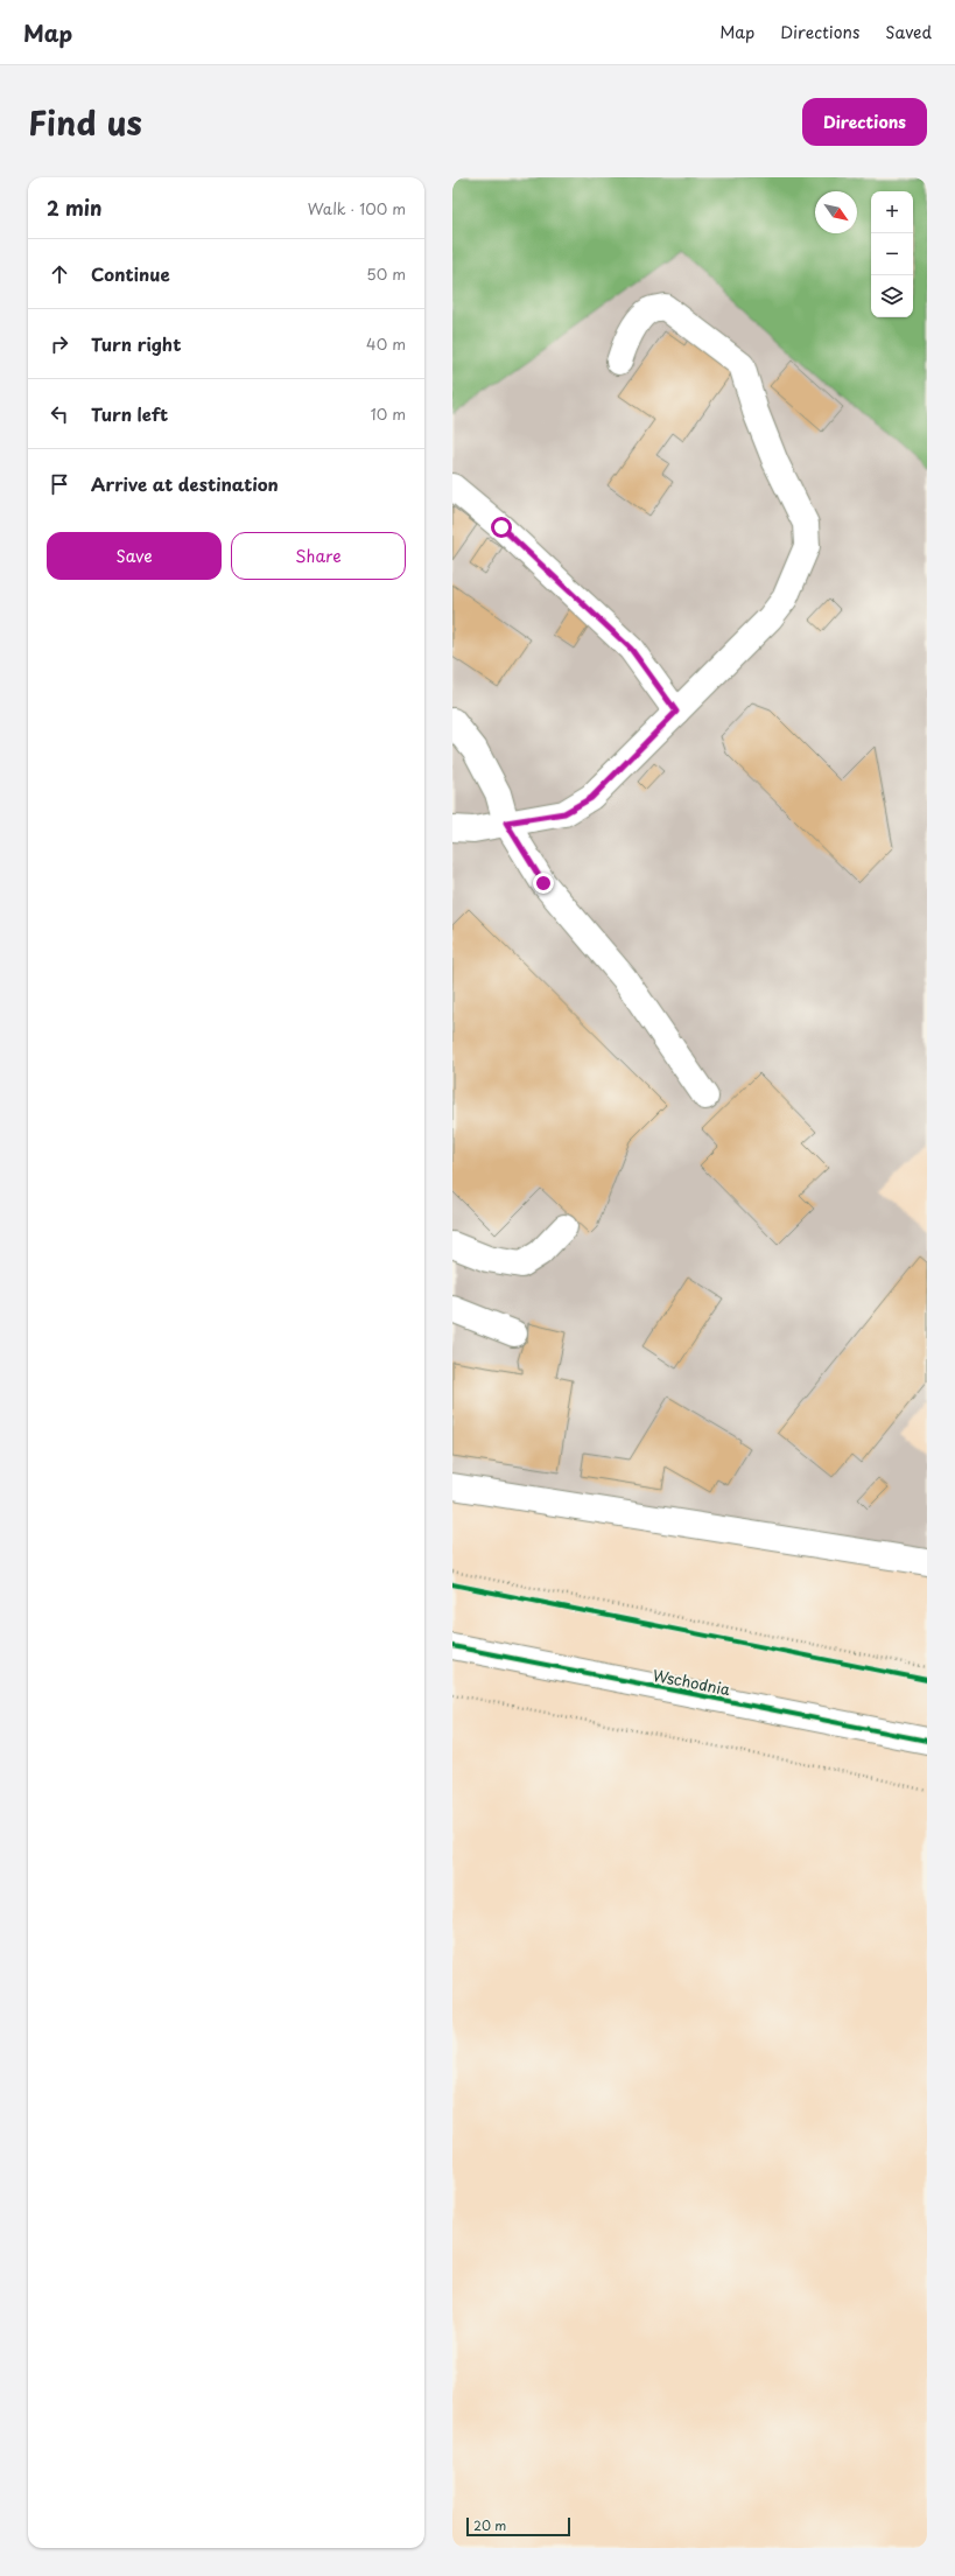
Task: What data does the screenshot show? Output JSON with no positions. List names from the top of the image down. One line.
{"streets":{"street":["Wschodnia"]},"scale_bar":"20 m","north":"bottom right","page":{"header":"Map","nav":["Map","Directions","Saved"],"title":"Find us","buttons":["Directions",["Save","Share"]],"heading":["2 min","Walk · 100 m"],"map_buttons":["+","−"],"list":[["Continue","50 m"],["Turn right","40 m"],["Turn left","10 m"],"Arrive at destination"],"scale":"20 m"}}
